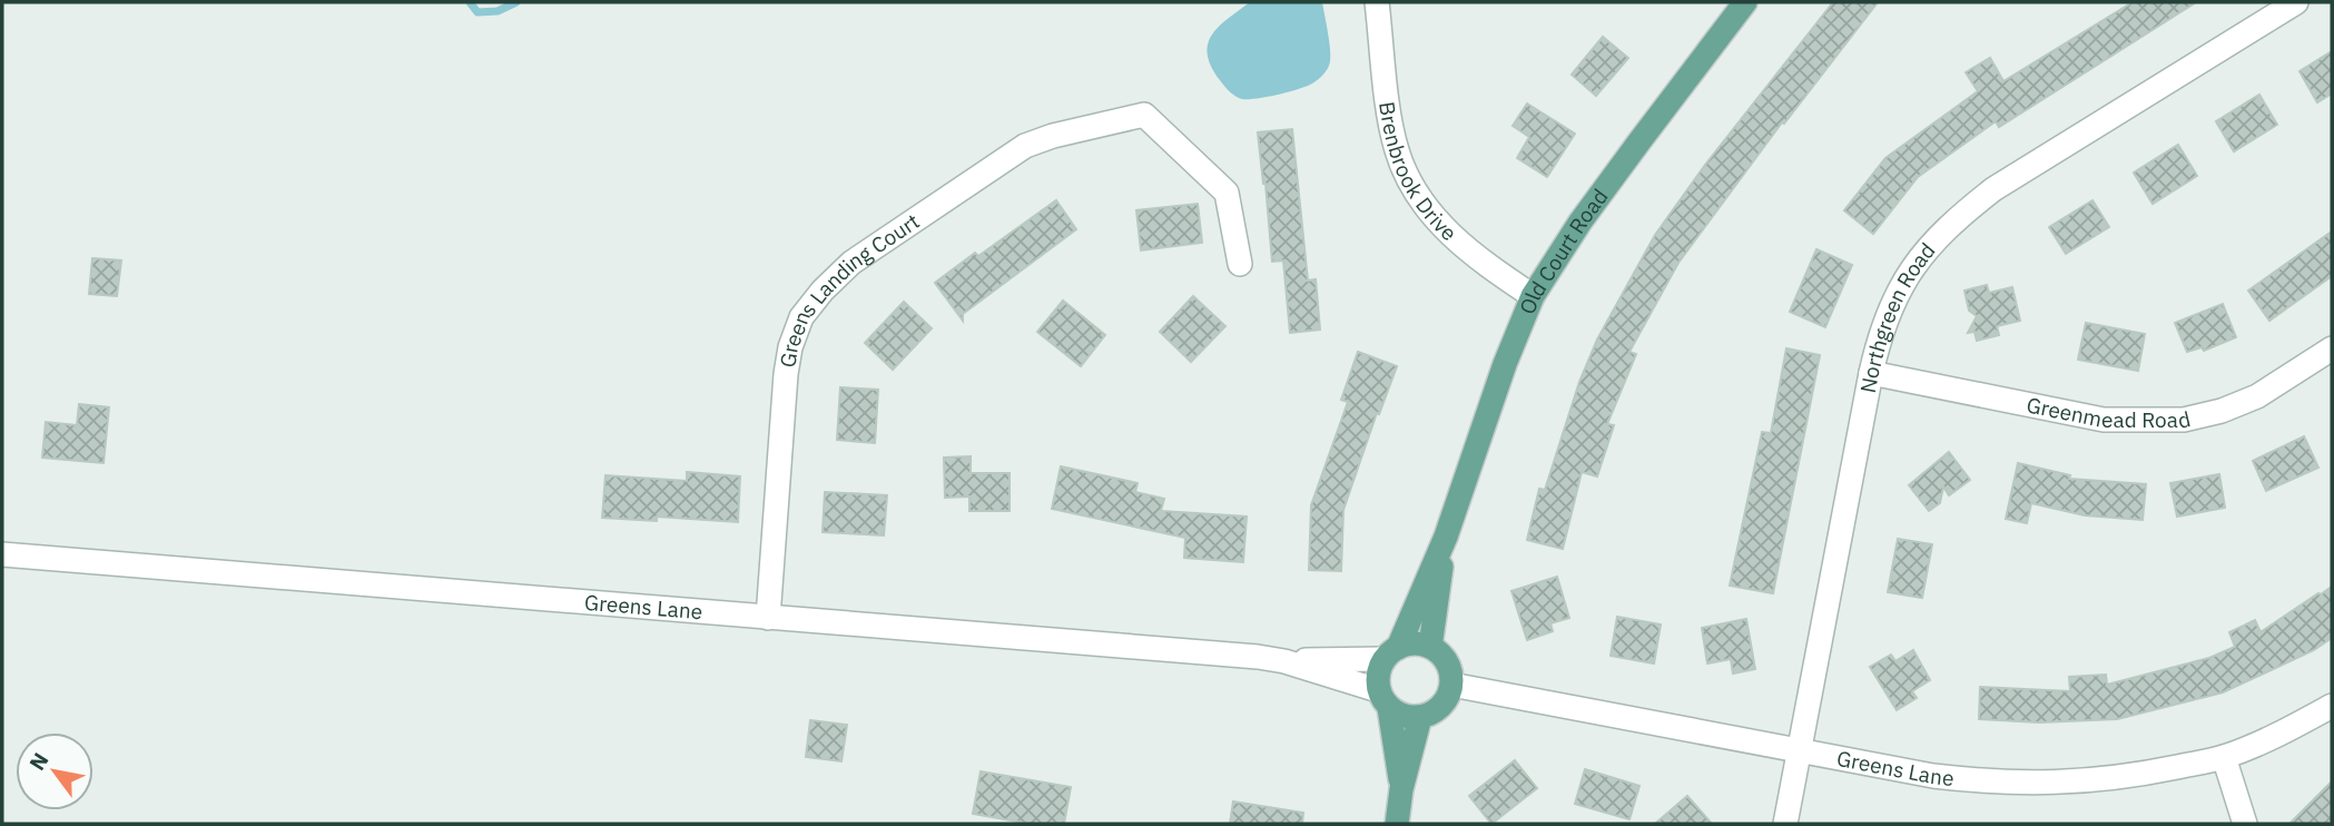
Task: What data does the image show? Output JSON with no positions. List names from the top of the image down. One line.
{"streets":{"main road":["Old Court Road"],"street":["Brenbrook Drive","Greens Landing Court","Northgreen Road","Greenmead Road","Greens Lane"]},"crossings":[["Brenbrook Drive","Old Court Road"],["Old Court Road","Greens Lane"],["Greens Landing Court","Greens Lane"],["Northgreen Road","Greenmead Road"],["Northgreen Road","Greens Lane"]],"north":"top left"}
